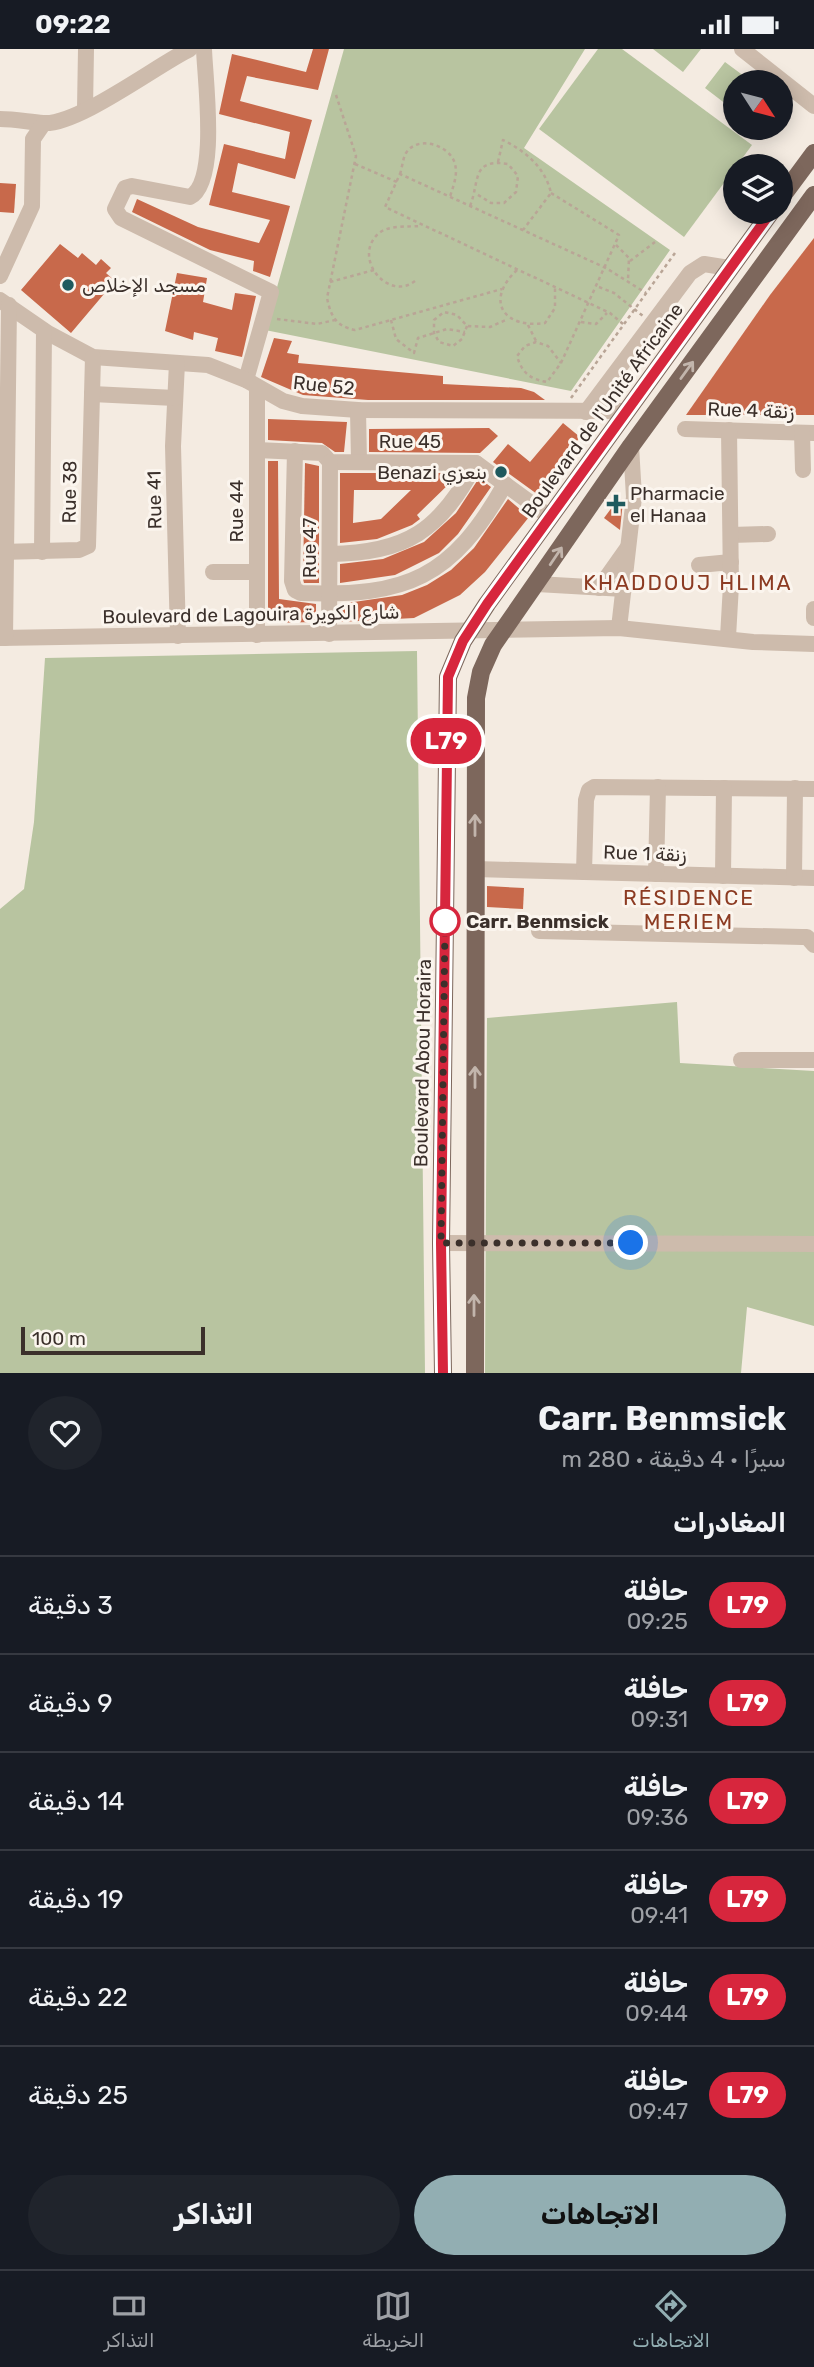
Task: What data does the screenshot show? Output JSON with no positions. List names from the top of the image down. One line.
{"streets":{"main road":["Boulevard de l'Unité Africaine","Boulevard Abou Horaira"],"street":["Rue 52","Rue 4 زنقة","Rue 45","Rue 38","Rue 41","Rue 44","Rue 47","Boulevard de Lagouira شارع الكويرة","Rue 1 زنقة"]},"crossings":[["Rue 52","Boulevard de l'Unité Africaine"],["Rue 52","Rue 38"],["Rue 52","Rue 41"],["Rue 52","Rue 44"],["Boulevard de l'Unité Africaine","Boulevard de Lagouira شارع الكويرة"],["Boulevard de l'Unité Africaine","Boulevard Abou Horaira"],["Rue 45","Rue 44"],["Rue 45","Rue 47"],["Rue 41","Boulevard de Lagouira شارع الكويرة"],["Rue 44","Boulevard de Lagouira شارع الكويرة"],["Rue 47","Boulevard de Lagouira شارع الكويرة"],["Boulevard de Lagouira شارع الكويرة","Boulevard Abou Horaira"]],"districts":["KHADDOUJ HLIMA","RÉSIDENCE MERIEM"],"places":{"other":["مسجد الإخلاص","Benazi بنعزي","Carr. Benmsick"],"health":["Pharmacie el Hanaa"]},"lines":["bus line L79"],"scale_bar":"100 m","north":"bottom right","page":{"status":"09:22","on_map":"L79","scale":"100 m","heading":[["Carr. Benmsick","سيرًا · 4 دقيقة · 280 m"],"المغادرات"],"list":[{"mark":"L79","name":"حافلة","note":"09:25","value":"3 دقيقة"},{"mark":"L79","name":"حافلة","note":"09:31","value":"9 دقيقة"},{"mark":"L79","name":"حافلة","note":"09:36","value":"14 دقيقة"},{"mark":"L79","name":"حافلة","note":"09:41","value":"19 دقيقة"},{"mark":"L79","name":"حافلة","note":"09:44","value":"22 دقيقة"},{"mark":"L79","name":"حافلة","note":"09:47","value":"25 دقيقة"}],"buttons":["الاتجاهات","التذاكر"],"tabs":["الاتجاهات","الخريطة","التذاكر"]}}
